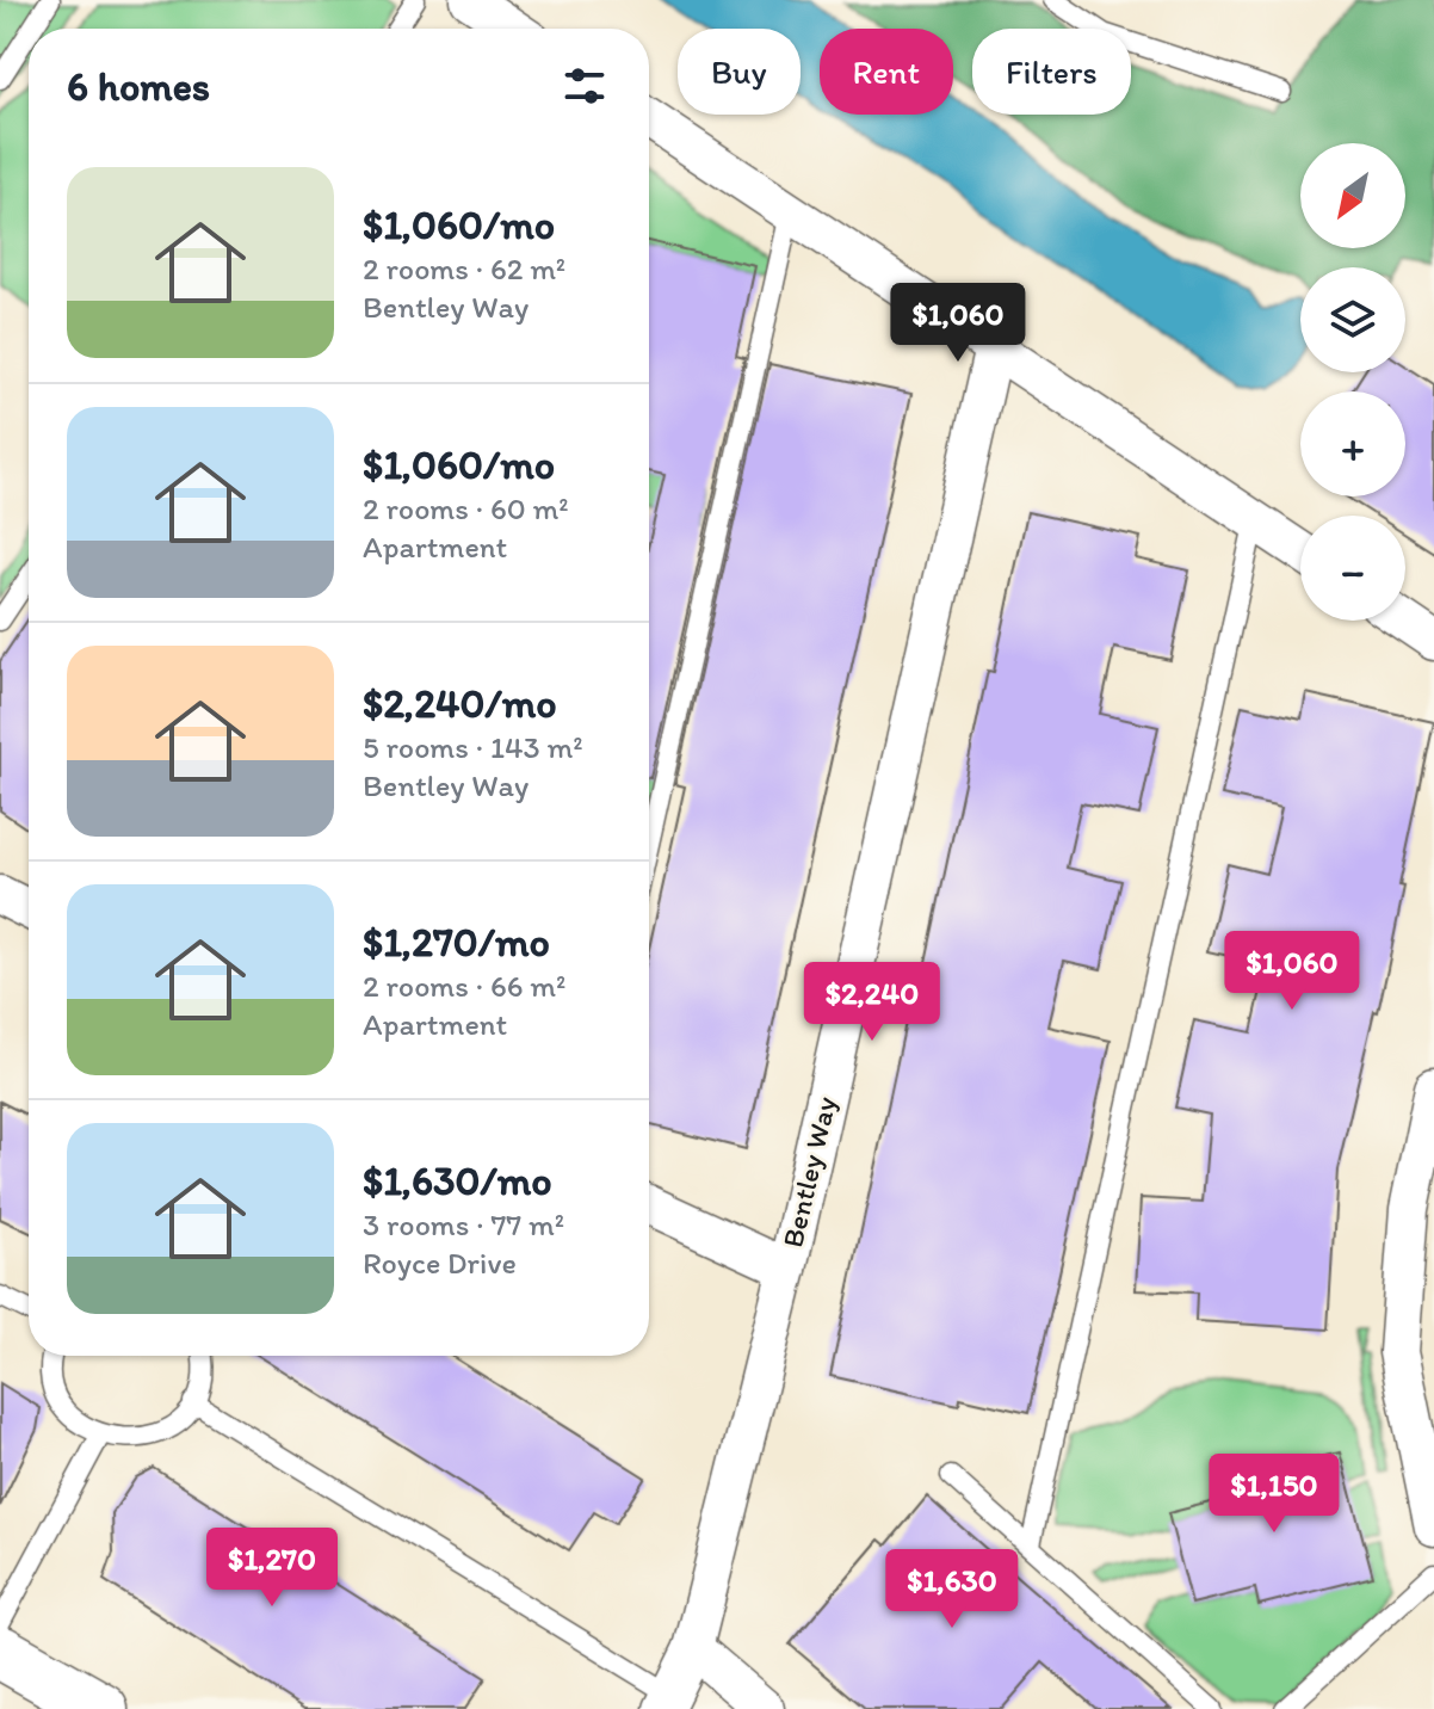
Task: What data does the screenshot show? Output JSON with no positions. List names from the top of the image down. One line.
{"streets":{"street":["Bentley Way"]},"north":"bottom left","page":{"chip":["Buy","Rent","Filters"],"heading":"6 homes","map_buttons":["+","−"],"list":[{"name":"$1,060/mo","note":"2 rooms · 62 m² · Bentley Way"},{"name":"$1,060/mo","note":"2 rooms · 60 m² · Apartment"},{"name":"$2,240/mo","note":"5 rooms · 143 m² · Bentley Way"},{"name":"$1,270/mo","note":"2 rooms · 66 m² · Apartment"},{"name":"$1,630/mo","note":"3 rooms · 77 m² · Royce Drive"}],"price":["$1,060","$1,060","$2,240","$1,150","$1,270","$1,630"]}}
